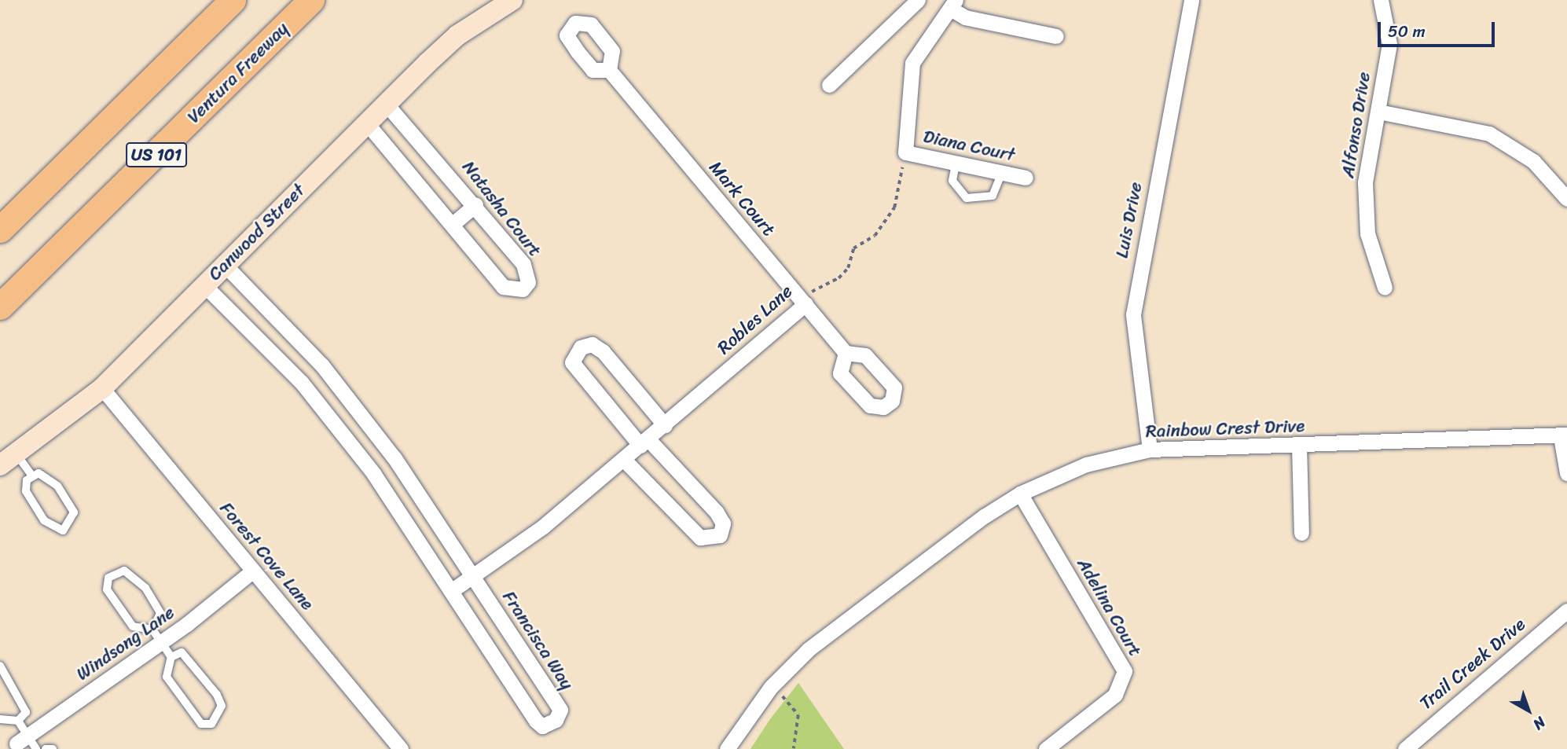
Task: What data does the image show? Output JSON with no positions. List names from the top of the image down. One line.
{"streets":{"highway":["Ventura Freeway","US 101"],"street":["Alfonso Drive","Diana Court","Mark Court","Natasha Court","Luis Drive","Canwood Street","Robles Lane","Rainbow Crest Drive","Forest Cove Lane","Adelina Court","Francisca Way","Windsong Lane","Trail Creek Drive"]},"crossings":[["Diana Court","Robles Lane"],["Mark Court","Robles Lane"],["Natasha Court","Canwood Street"],["Luis Drive","Rainbow Crest Drive"],["Canwood Street","Forest Cove Lane"],["Canwood Street","Francisca Way"],["Robles Lane","Francisca Way"],["Rainbow Crest Drive","Adelina Court"],["Forest Cove Lane","Windsong Lane"]],"scale_bar":"50 m","north":"bottom right"}
